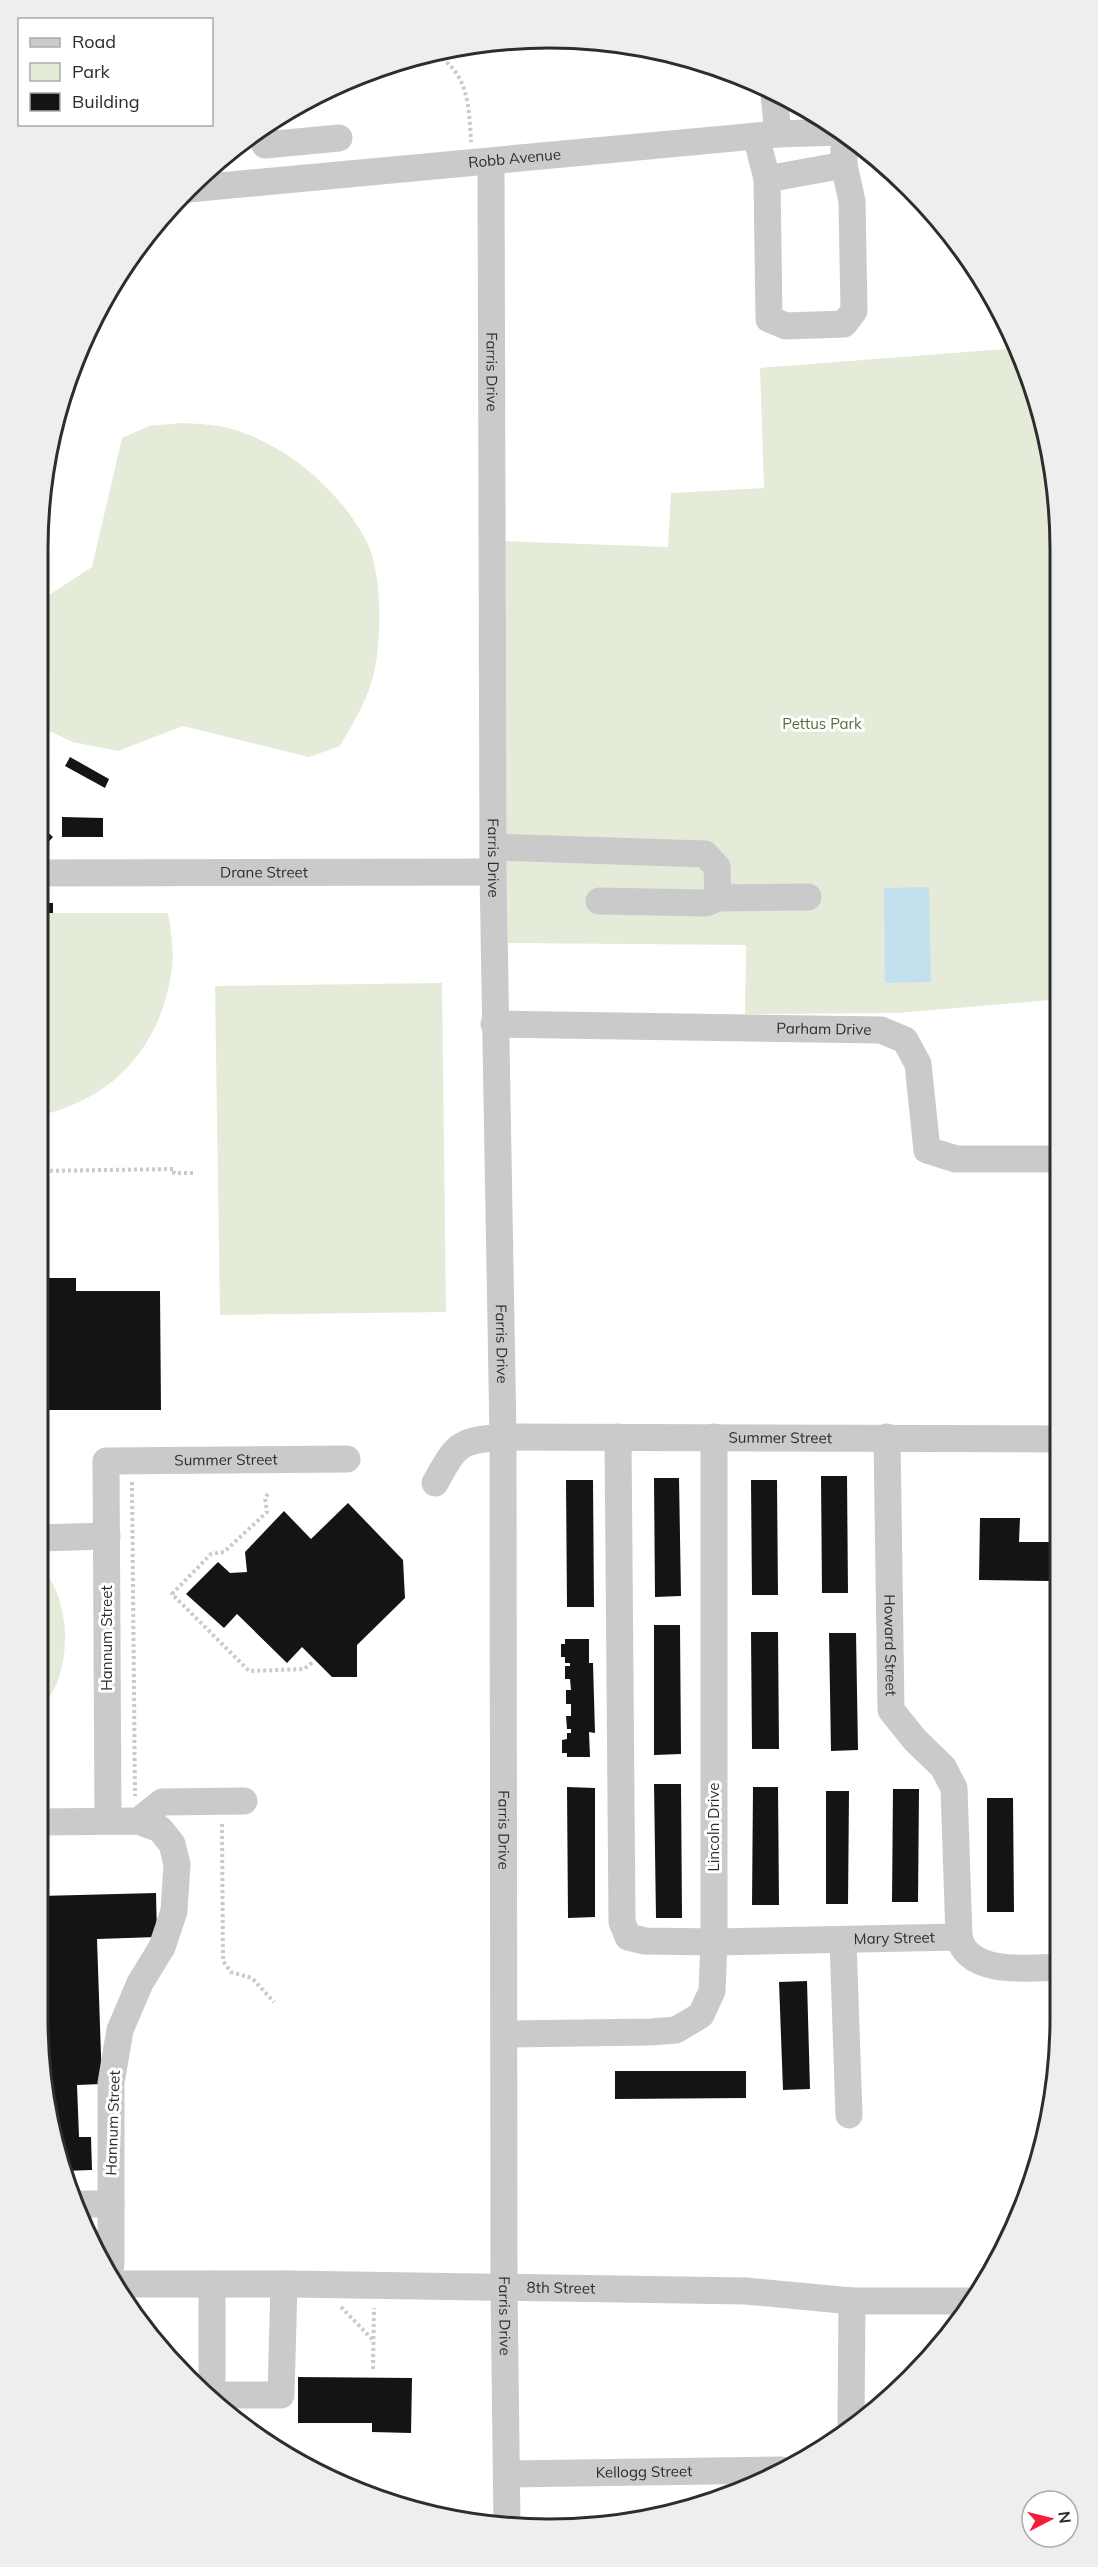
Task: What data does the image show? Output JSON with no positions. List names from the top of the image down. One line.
{"streets":{"street":["Robb Avenue","Farris Drive","Drane Street","Parham Drive","Summer Street","Hannum Street","Howard Street","Lincoln Drive","Mary Street","8th Street","Kellogg Street"]},"crossings":[["Robb Avenue","Farris Drive"],["Farris Drive","Drane Street"],["Farris Drive","Parham Drive"],["Farris Drive","Summer Street"],["Farris Drive","Lincoln Drive"],["Farris Drive","8th Street"],["Farris Drive","Kellogg Street"],["Summer Street","Hannum Street"],["Summer Street","Howard Street"],["Summer Street","Lincoln Drive"],["Summer Street","Mary Street"],["Howard Street","Mary Street"],["Lincoln Drive","Mary Street"]],"parks":["Pettus Park"],"legend":["Road","Park","Building"],"north":"right"}
